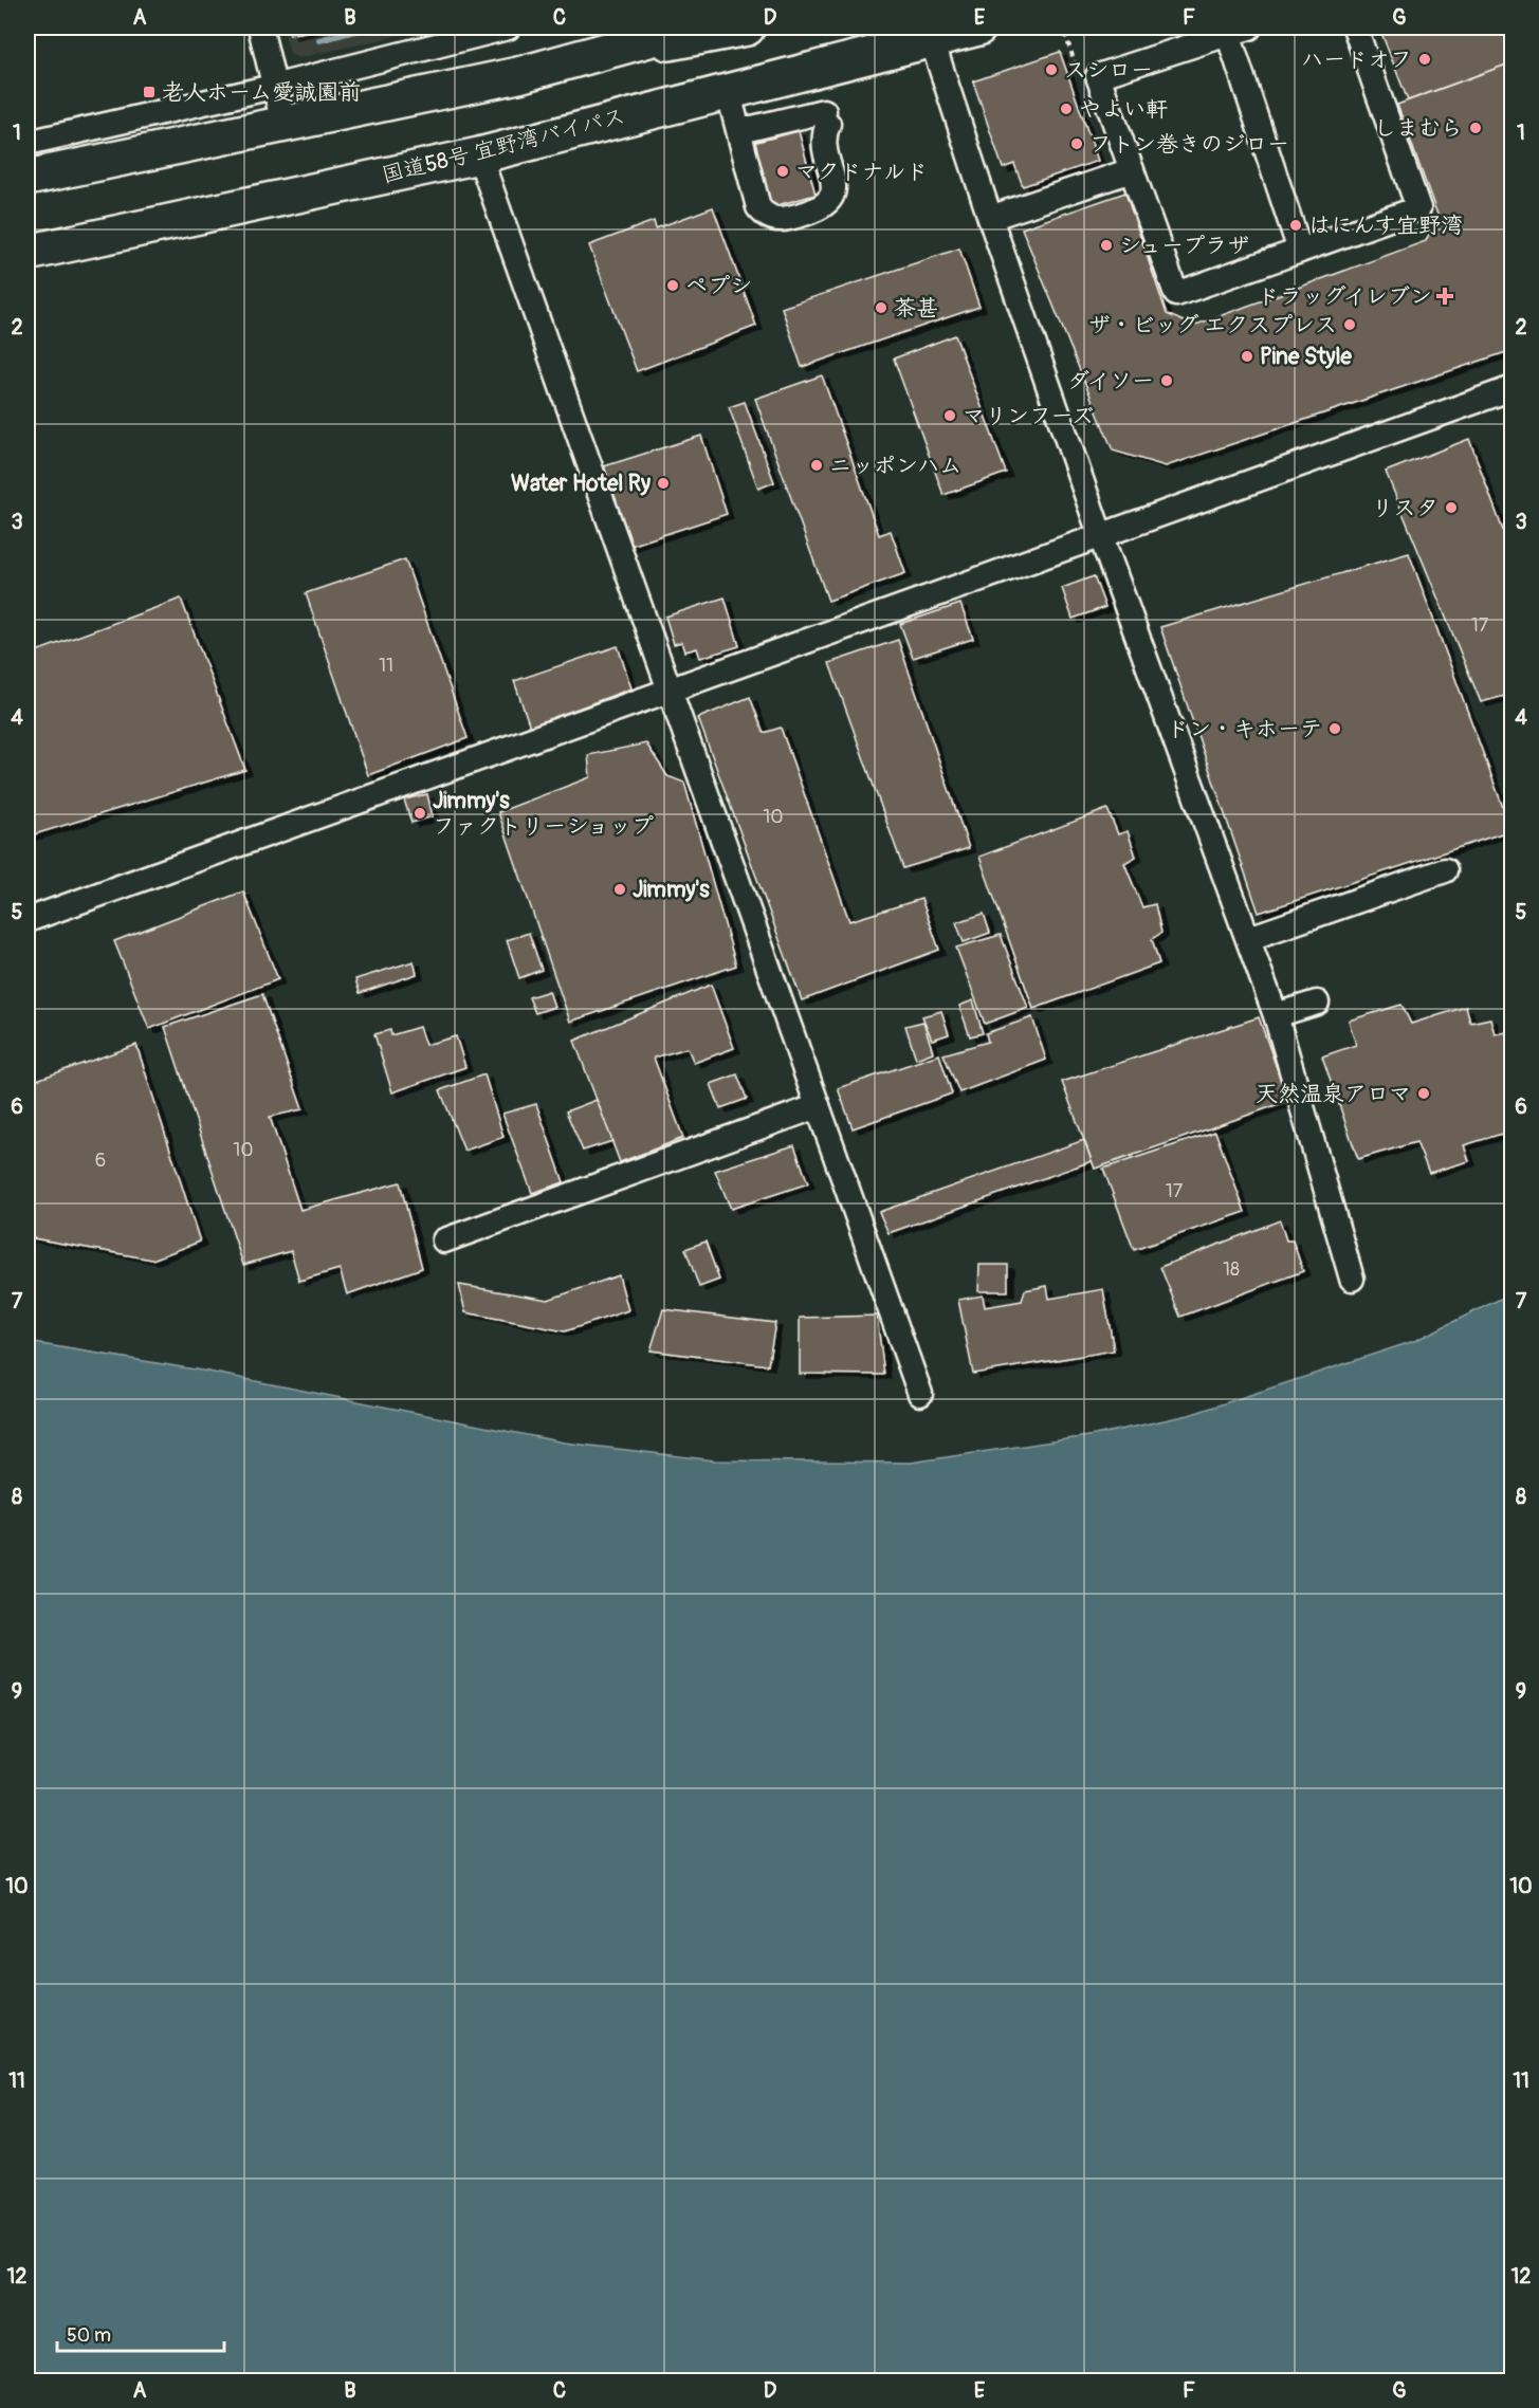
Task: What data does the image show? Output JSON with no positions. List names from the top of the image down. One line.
{"streets":{"highway":["国道58号 宜野湾バイパス"]},"places":{"other":["ハードオフ","スシロー","やよい軒","しまむら","フトン巻きのジロー","マクドナルド","はにんす宜野湾","シュープラザ","ペプシ","茶甚","ザ・ビッグ エクスプレス","Pine Style","ダイソー","マリンフーズ","ニッポンハム","Water Hotel Ry","リスタ","ドン・キホーテ","Jimmy's ファクトリーショップ","Jimmy's","天然温泉アロマ"],"transit":["老人ホーム愛誠園前"],"health":["ドラッグイレブン"]},"house_numbers":["17","11","10","10","6","17","18"],"scale_bar":"50 m","grid":{"columns":["A","B","C","D","E","F","G"],"rows":["1","2","3","4","5","6","7","8","9","10","11","12"]}}
